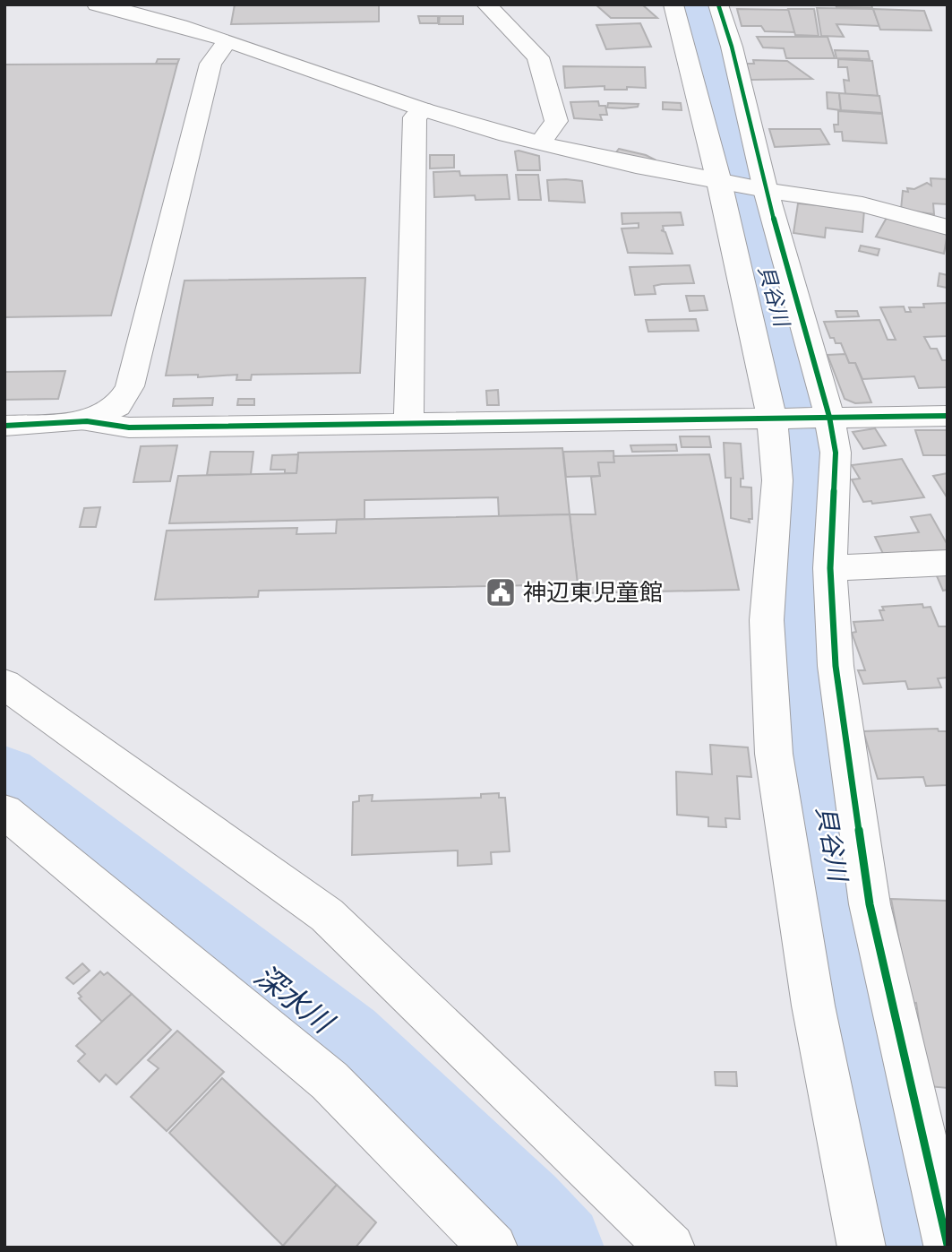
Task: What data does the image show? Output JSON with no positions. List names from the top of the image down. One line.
{"water":["貝谷川","深水川"],"places":{"public building":["神辺東児童館"]}}
